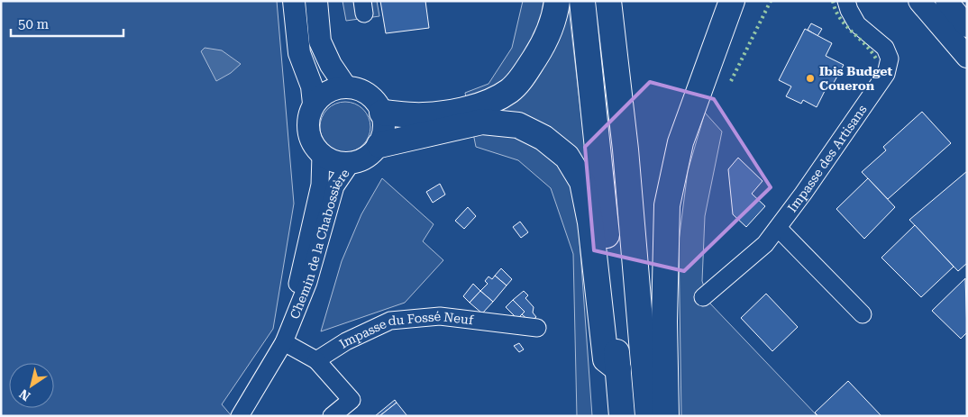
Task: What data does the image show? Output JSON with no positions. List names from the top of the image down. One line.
{"streets":{"street":["Impasse des Artisans","Chemin de la Chabossière","Impasse du Fossé Neuf"]},"places":["Ibis Budget Coueron"],"scale_bar":"50 m","north":"bottom left"}
